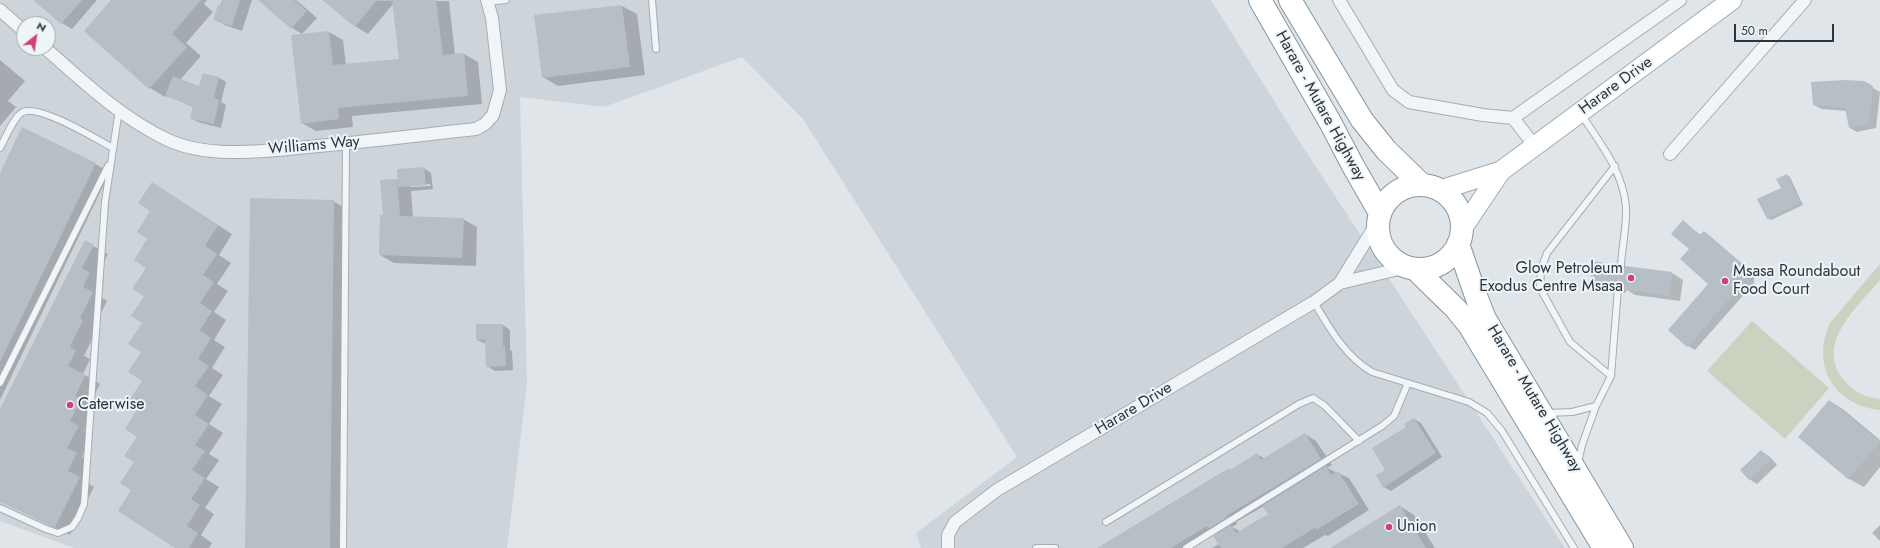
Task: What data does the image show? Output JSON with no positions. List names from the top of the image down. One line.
{"streets":{"highway":["Harare - Mutare Highway"],"main road":["Harare Drive"],"street":["Williams Way"]},"crossings":[["Harare Drive","Harare - Mutare Highway"]],"places":["Glow Petroleum Exodus Centre Msasa","Msasa Roundabout Food Court","Caterwise","Union"],"scale_bar":"50 m","north":"top right"}
